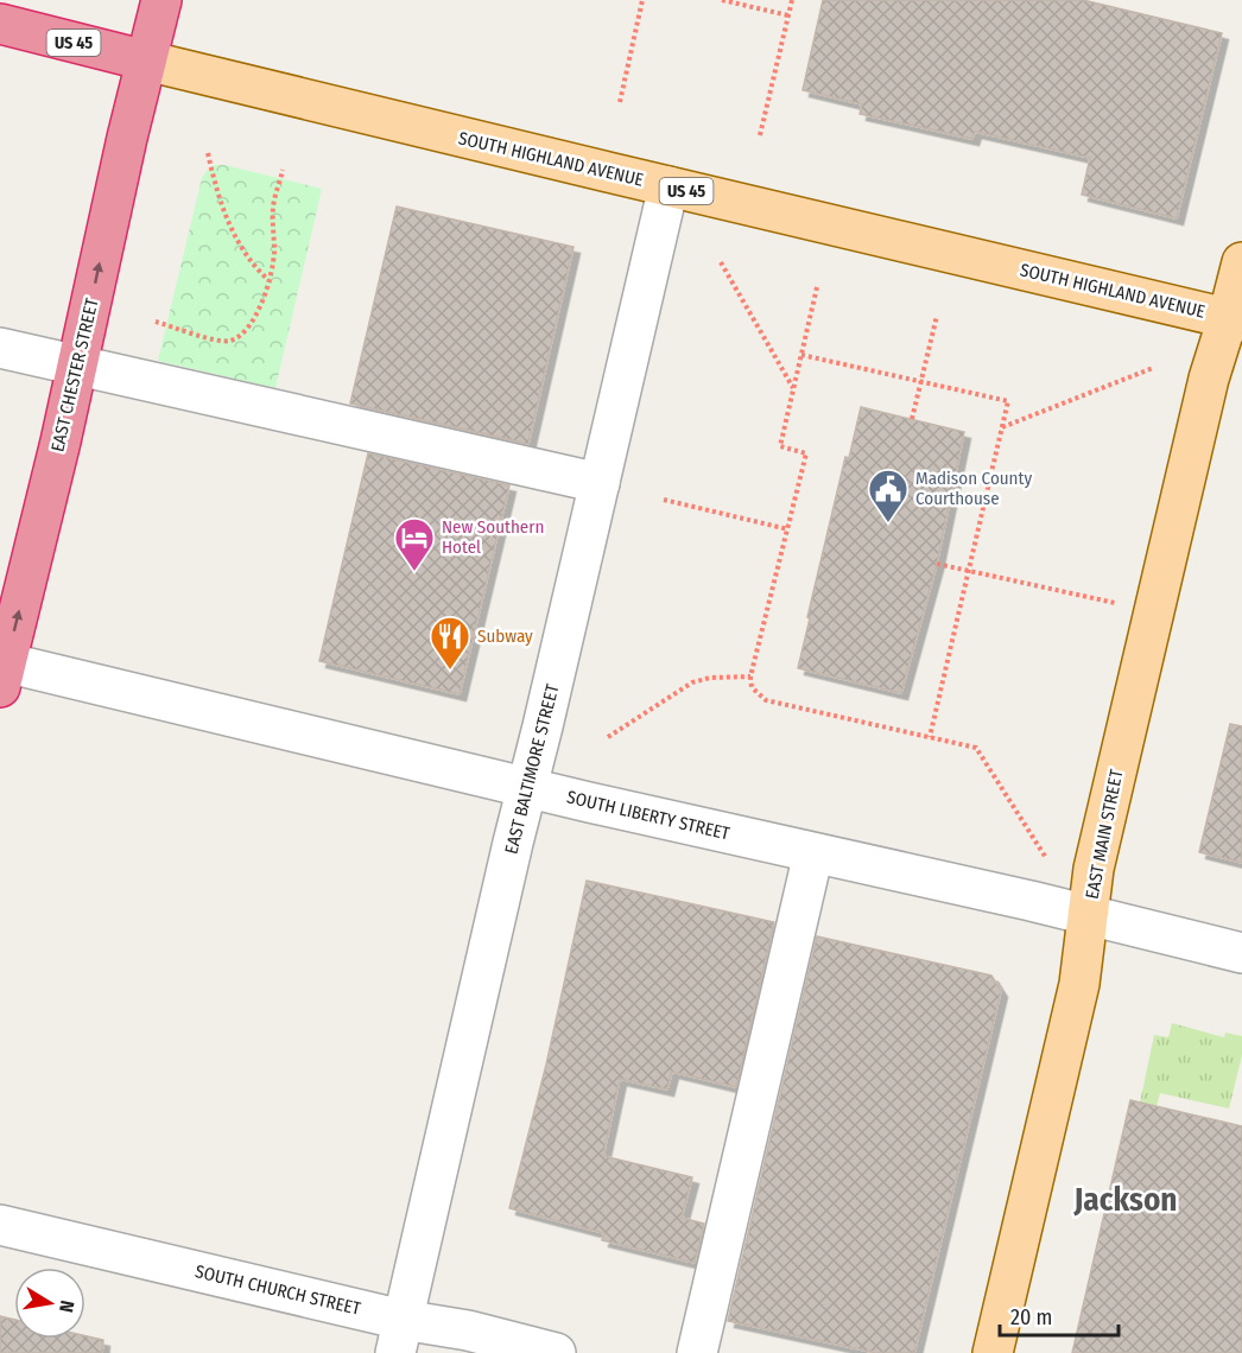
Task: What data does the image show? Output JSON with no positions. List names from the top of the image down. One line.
{"streets":{"highway":["US 45","SOUTH HIGHLAND AVENUE","EAST CHESTER STREET"],"main road":["EAST MAIN STREET"],"street":["EAST BALTIMORE STREET","SOUTH LIBERTY STREET","SOUTH CHURCH STREET"]},"crossings":[["SOUTH HIGHLAND AVENUE","EAST CHESTER STREET"],["SOUTH HIGHLAND AVENUE","EAST BALTIMORE STREET"],["SOUTH HIGHLAND AVENUE","EAST MAIN STREET"],["EAST CHESTER STREET","SOUTH LIBERTY STREET"],["EAST BALTIMORE STREET","SOUTH LIBERTY STREET"],["EAST BALTIMORE STREET","SOUTH CHURCH STREET"],["SOUTH LIBERTY STREET","EAST MAIN STREET"]],"one_way":["EAST CHESTER STREET"],"districts":["Jackson"],"places":{"public building":["Madison County Courthouse"],"hotel":["New Southern Hotel"],"restaurant":["Subway"]},"scale_bar":"20 m","north":"right"}
